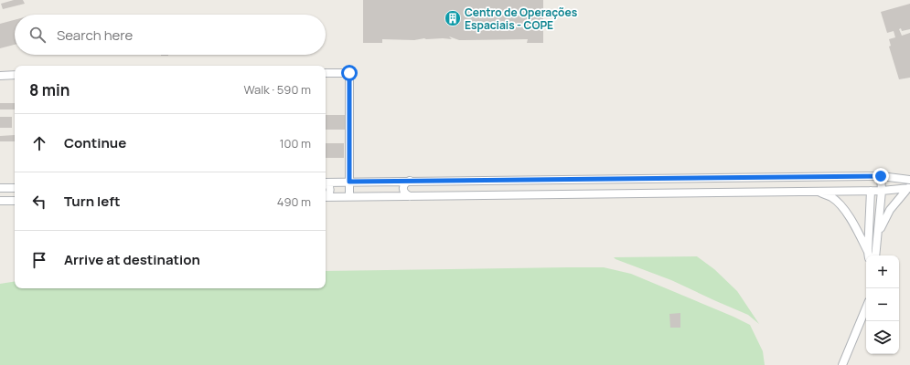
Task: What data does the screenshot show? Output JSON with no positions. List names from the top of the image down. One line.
{"places":{"building":["Centro de Operações Espaciais - COPE"]},"page":{"search":"Search here","heading":["8 min","Walk · 590 m"],"list":[["Continue","100 m"],["Turn left","490 m"],"Arrive at destination"],"map_buttons":["+","−"]}}
